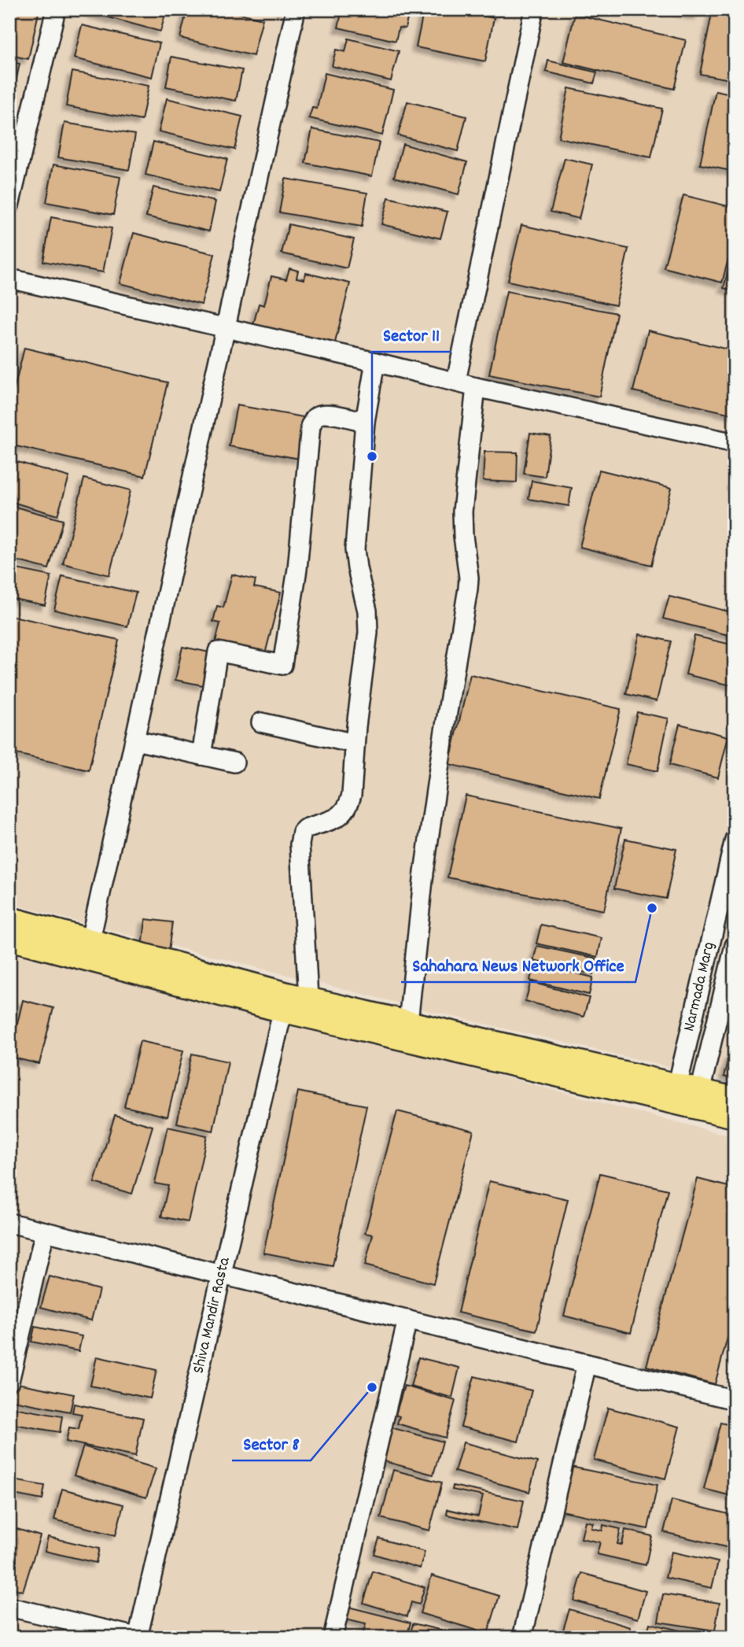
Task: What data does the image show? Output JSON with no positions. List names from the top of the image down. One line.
{"streets":{"street":["Narmada Marg","Shiva Mandir Rasta"]},"places":["Sector 11","Sahahara News Network Office","Sector 8"]}
